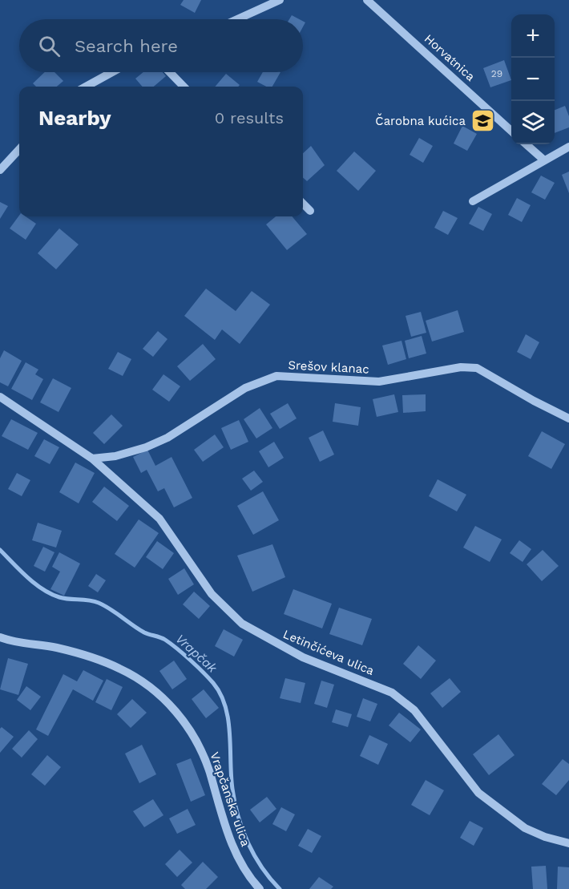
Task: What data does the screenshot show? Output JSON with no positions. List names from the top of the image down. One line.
{"streets":{"street":["Horvatnica","Srešov klanac","Letinčićeva ulica","Vrapčanska ulica"]},"crossings":[["Srešov klanac","Letinčićeva ulica"]],"water":["Vrapčak"],"places":{"school or university":["Čarobna kućica"]},"house_numbers":["29"],"page":{"map_buttons":["+","−"],"search":"Search here","heading":["Nearby","0 results"]}}
